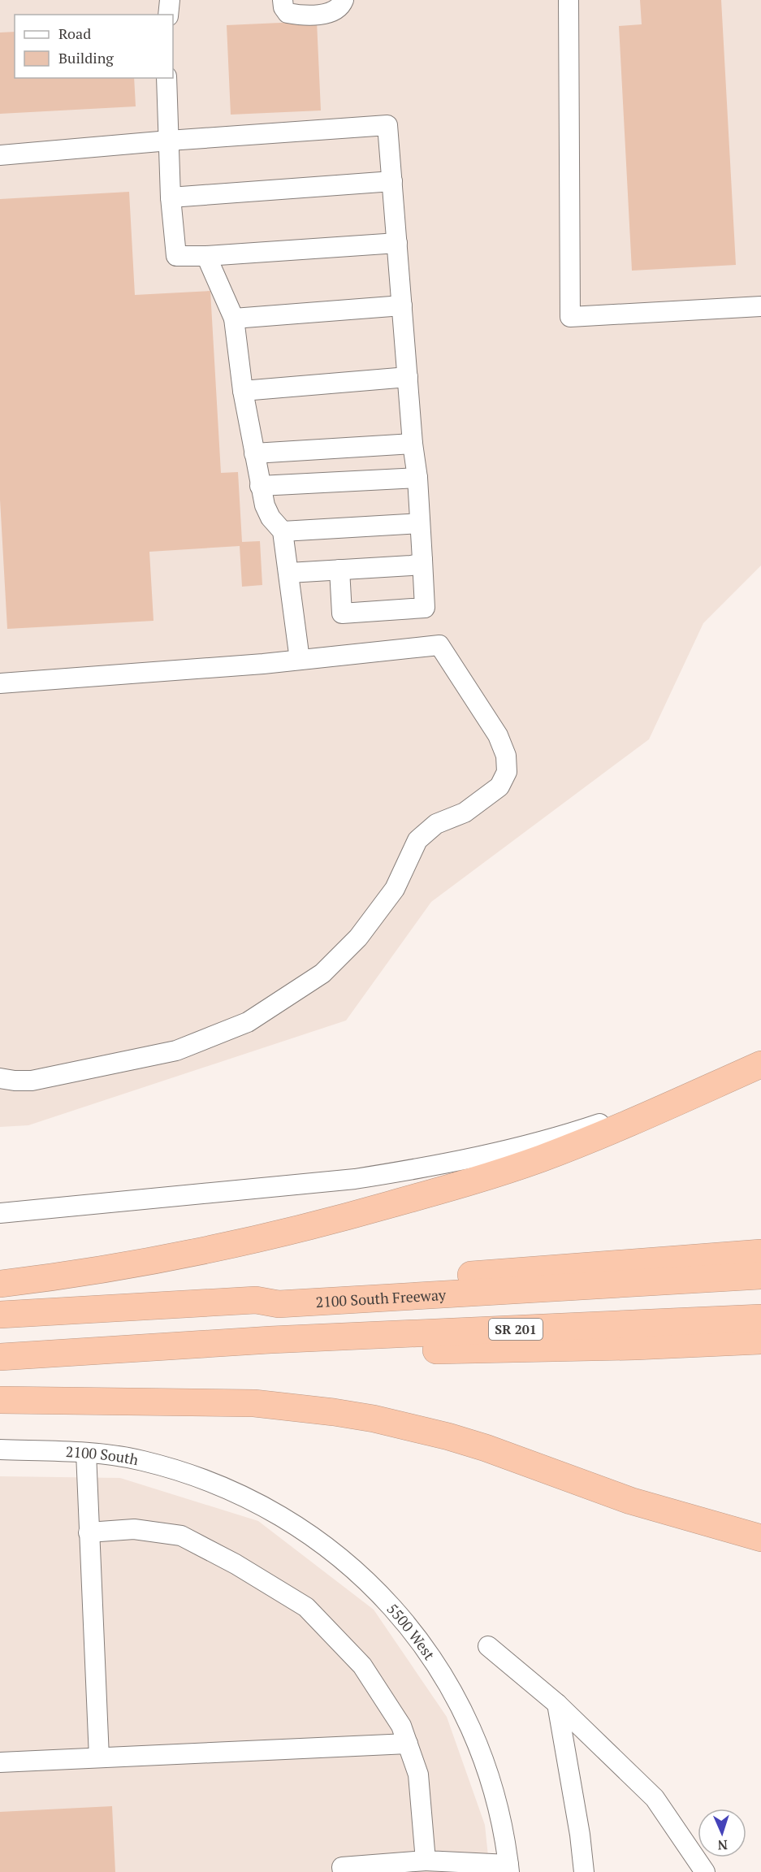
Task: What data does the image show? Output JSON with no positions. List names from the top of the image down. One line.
{"streets":{"highway":["2100 South Freeway","SR 201"],"street":["2100 South","5500 West"]},"crossings":[["2100 South","5500 West"]],"legend":["Road","Building"],"north":"bottom"}
